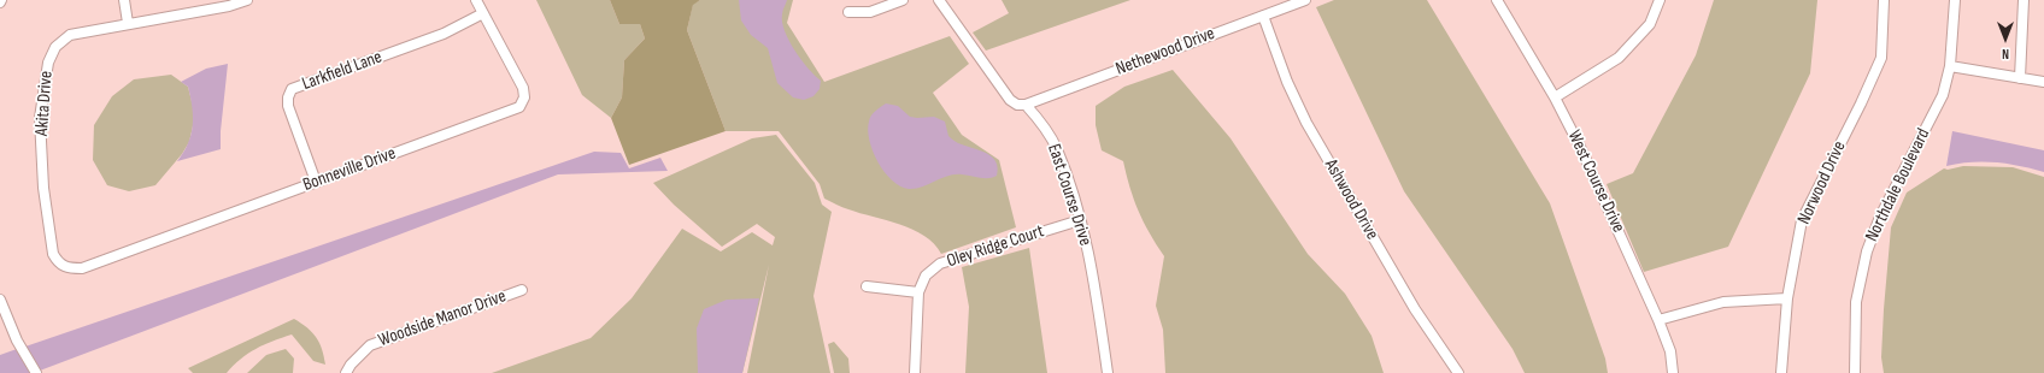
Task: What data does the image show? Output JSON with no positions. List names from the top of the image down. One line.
{"streets":{"street":["Nethewood Drive","Larkfield Lane","Akita Drive","Bonneville Drive","West Course Drive","Norwood Drive","Northdale Boulevard","East Course Drive","Ashwood Drive","Oley Ridge Court","Woodside Manor Drive"]},"crossings":[["Nethewood Drive","East Course Drive"],["Nethewood Drive","Ashwood Drive"],["Larkfield Lane","Bonneville Drive"],["Akita Drive","Bonneville Drive"],["East Course Drive","Oley Ridge Court"]],"north":"bottom"}
